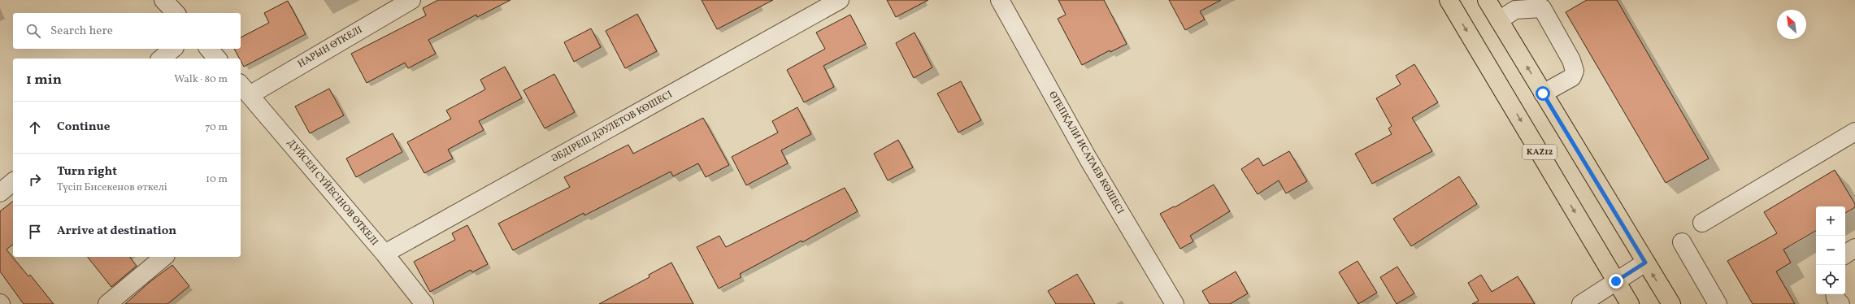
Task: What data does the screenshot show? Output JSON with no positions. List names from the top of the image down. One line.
{"streets":{"main road":["KAZ12"],"street":["НАРЫН ӨТКЕЛІ","ӘБДІРЕШ ДӘУЛЕТОВ КӨШЕСІ","ӨТЕПҚАЛИ ИСАТАЕВ КӨШЕСІ","ДҮЙСЕН СҮЙЕСІНОВ ӨТКЕЛІ"]},"crossings":[["НАРЫН ӨТКЕЛІ","ДҮЙСЕН СҮЙЕСІНОВ ӨТКЕЛІ"],["ӘБДІРЕШ ДӘУЛЕТОВ КӨШЕСІ","ДҮЙСЕН СҮЙЕСІНОВ ӨТКЕЛІ"]],"north":"top left","page":{"search":"Search here","heading":["1 min","Walk · 80 m"],"list":[["Continue","70 m"],["Turn right","Түсіп Бисекенов өткелі","10 m"],"Arrive at destination"],"map_buttons":["+","−"]}}
